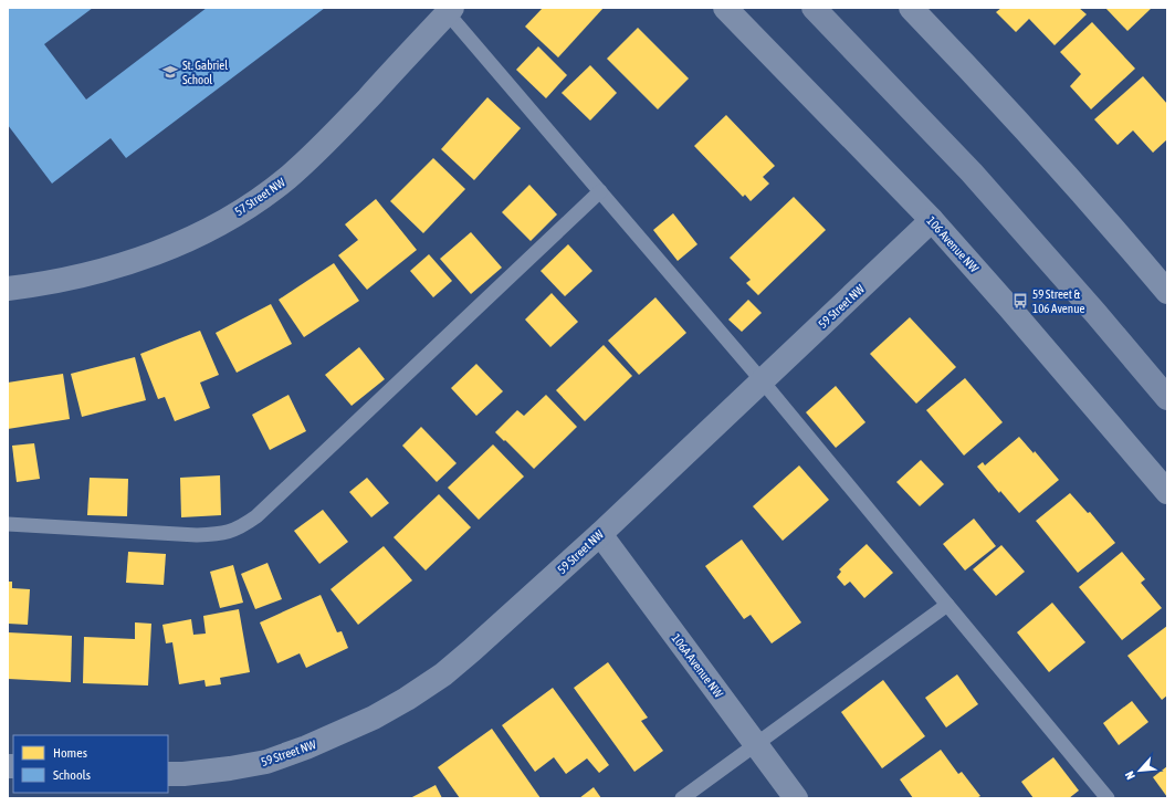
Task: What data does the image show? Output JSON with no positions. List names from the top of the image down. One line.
{"streets":{"street":["57 Street NW","106 Avenue NW","59 Street NW","106A Avenue NW"]},"crossings":[["106 Avenue NW","59 Street NW"],["59 Street NW","106A Avenue NW"]],"places":{"school or university":["St. Gabriel School"],"bus stop":["59 Street & 106 Avenue"]},"legend":["Homes","Schools"],"north":"bottom left"}
